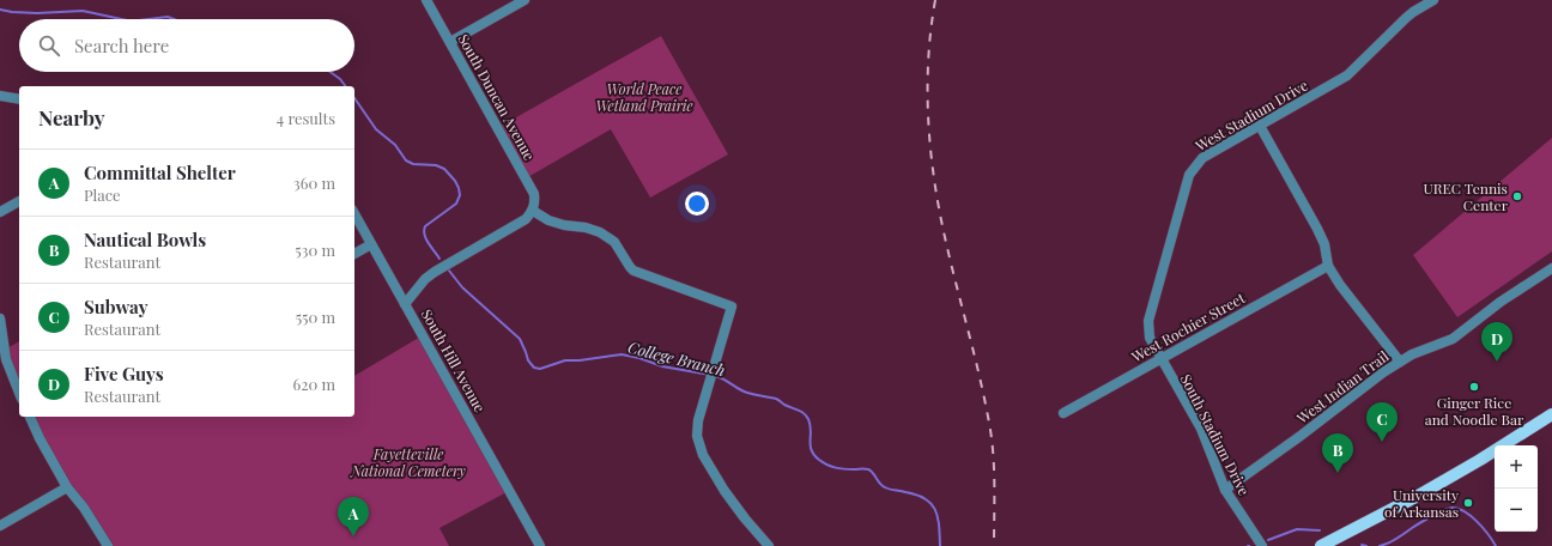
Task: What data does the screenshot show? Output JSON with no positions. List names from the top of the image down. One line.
{"streets":{"street":["South Duncan Avenue","West Stadium Drive","West Rochier Street","South Hill Avenue","West Indian Trail","South Stadium Drive"]},"crossings":[["South Duncan Avenue","South Hill Avenue"],["West Stadium Drive","West Rochier Street"],["West Stadium Drive","South Stadium Drive"],["West Rochier Street","South Stadium Drive"],["West Indian Trail","South Stadium Drive"]],"water":["College Branch"],"parks":["World Peace Wetland Prairie","Fayetteville National Cemetery"],"places":["UREC Tennis Center","Ginger Rice and Noodle Bar","University of Arkansas"],"page":{"search":"Search here","heading":["Nearby","4 results"],"list":[{"mark":"A","name":"Committal Shelter","note":"Place","value":"360 m"},{"mark":"B","name":"Nautical Bowls","note":"Restaurant","value":"530 m"},{"mark":"C","name":"Subway","note":"Restaurant","value":"550 m"},{"mark":"D","name":"Five Guys","note":"Restaurant","value":"620 m"}],"pins":["D","C","B","A"],"map_buttons":["+","−"]}}
